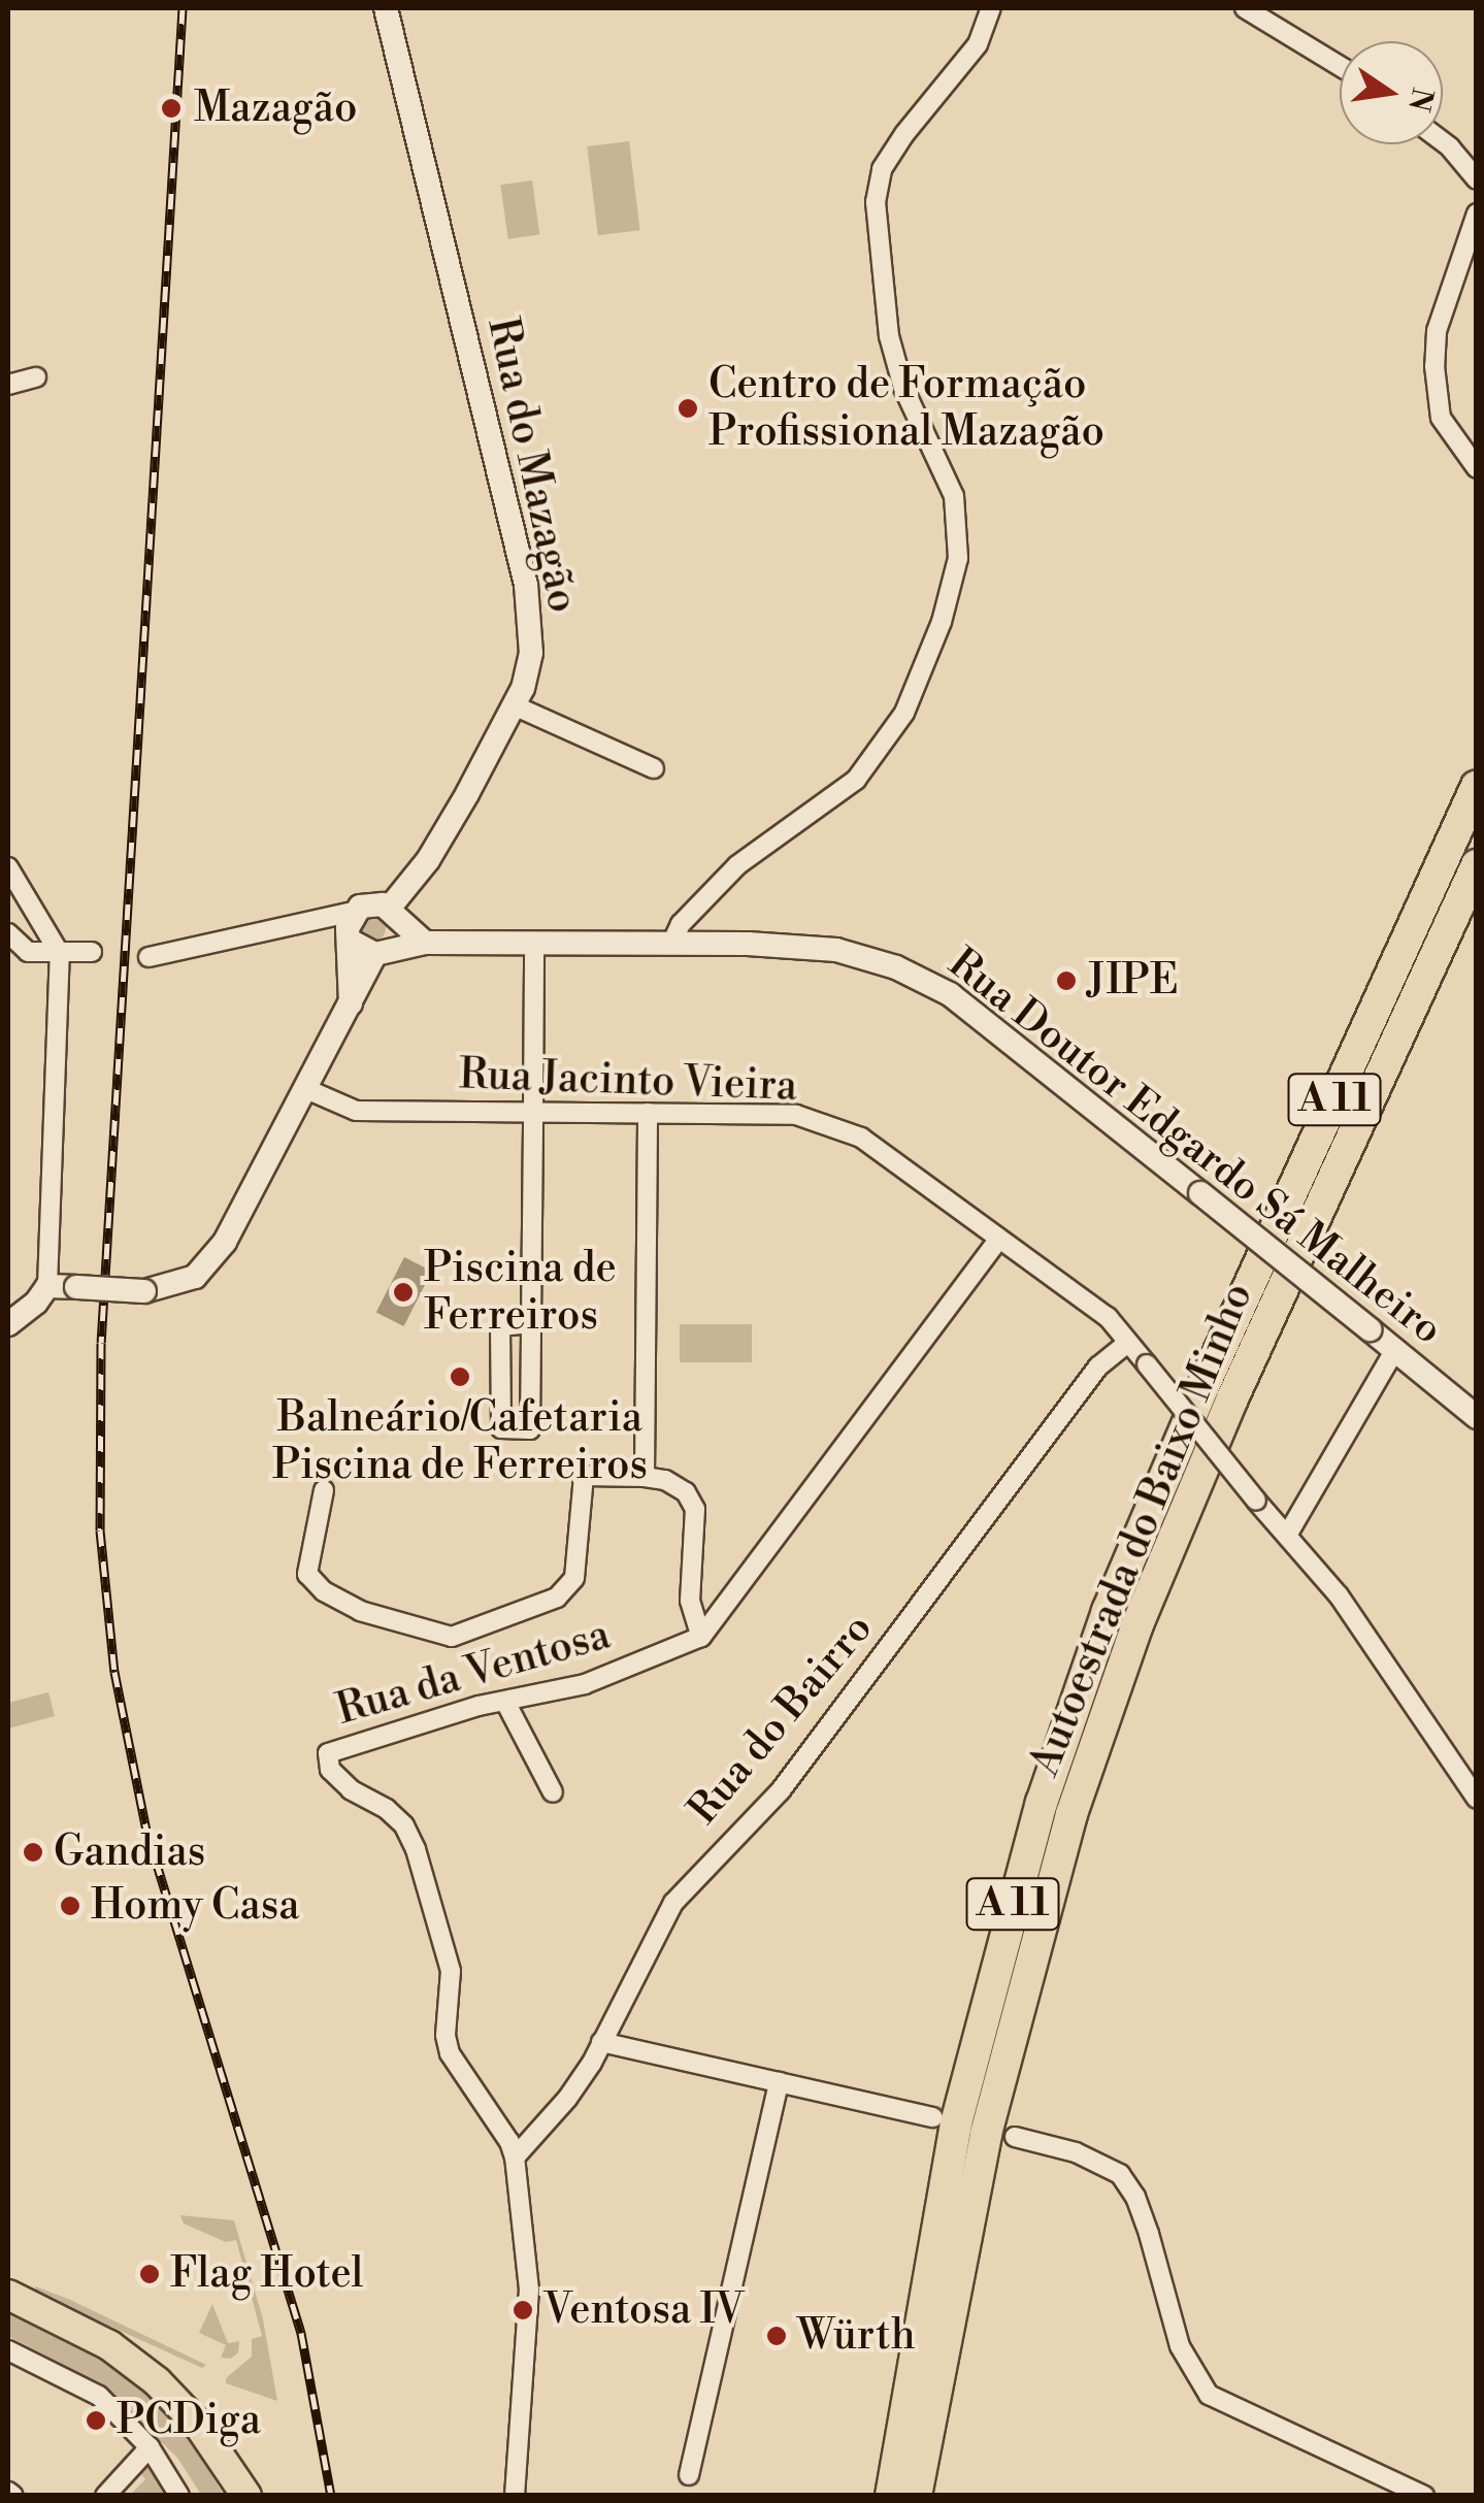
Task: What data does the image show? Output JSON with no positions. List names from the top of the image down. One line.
{"streets":{"highway":["A 11","Autoestrada do Baixo Minho"],"street":["Rua do Mazagão","Rua Jacinto Vieira","Rua Doutor Edgardo Sá Malheiro","Rua da Ventosa","Rua do Bairro"]},"crossings":[["Rua do Mazagão","Rua Doutor Edgardo Sá Malheiro"],["Rua Jacinto Vieira","Rua do Bairro"],["A 11","Autoestrada do Baixo Minho"],["Rua da Ventosa","Rua do Bairro"]],"places":["Mazagão","Centro de Formação Profissional Mazagão","JIPE","Piscina de Ferreiros","Balneário/Cafetaria Piscina de Ferreiros","Gandias","Homy Casa","Flag Hotel","Ventosa IV","Würth","PCDiga"],"north":"right"}
